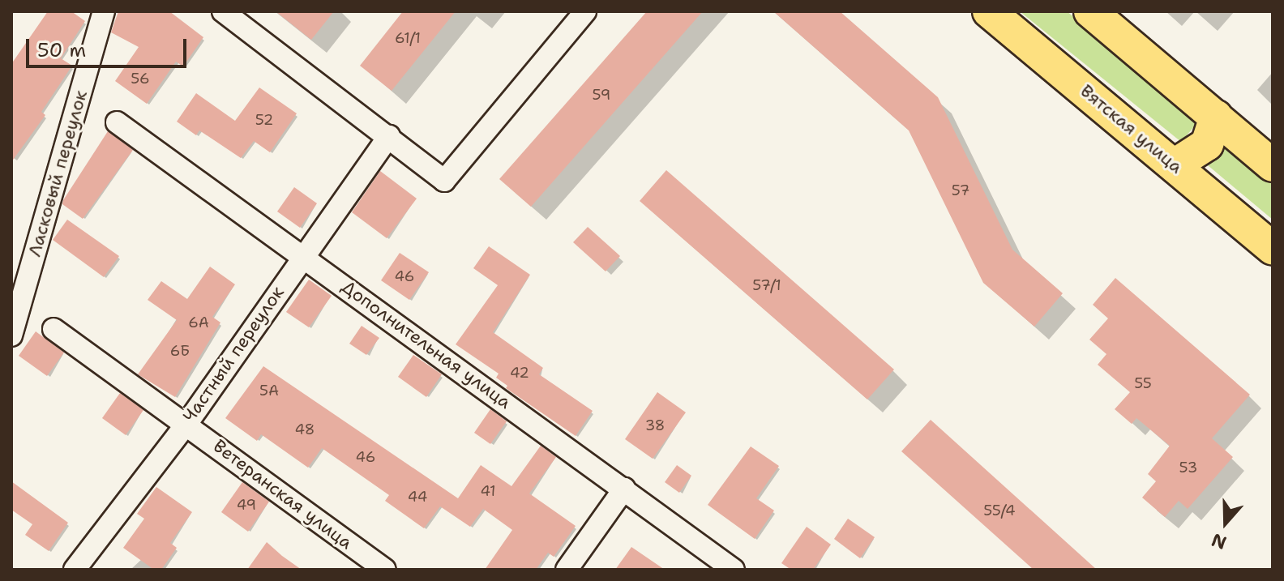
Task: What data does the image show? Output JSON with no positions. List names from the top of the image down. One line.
{"streets":{"main road":["Вятская улица"],"street":["Ласковый переулок","Дополнительная улица","Частный переулок","Ветеранская улица"]},"crossings":[["Дополнительная улица","Частный переулок"],["Частный переулок","Ветеранская улица"]],"house_numbers":["61/1","56","59","52","57","46","57/1","6А","6Б","42","55","5А","38","48","46","53","41","44","49","55/4"],"scale_bar":"50 m","north":"bottom"}
